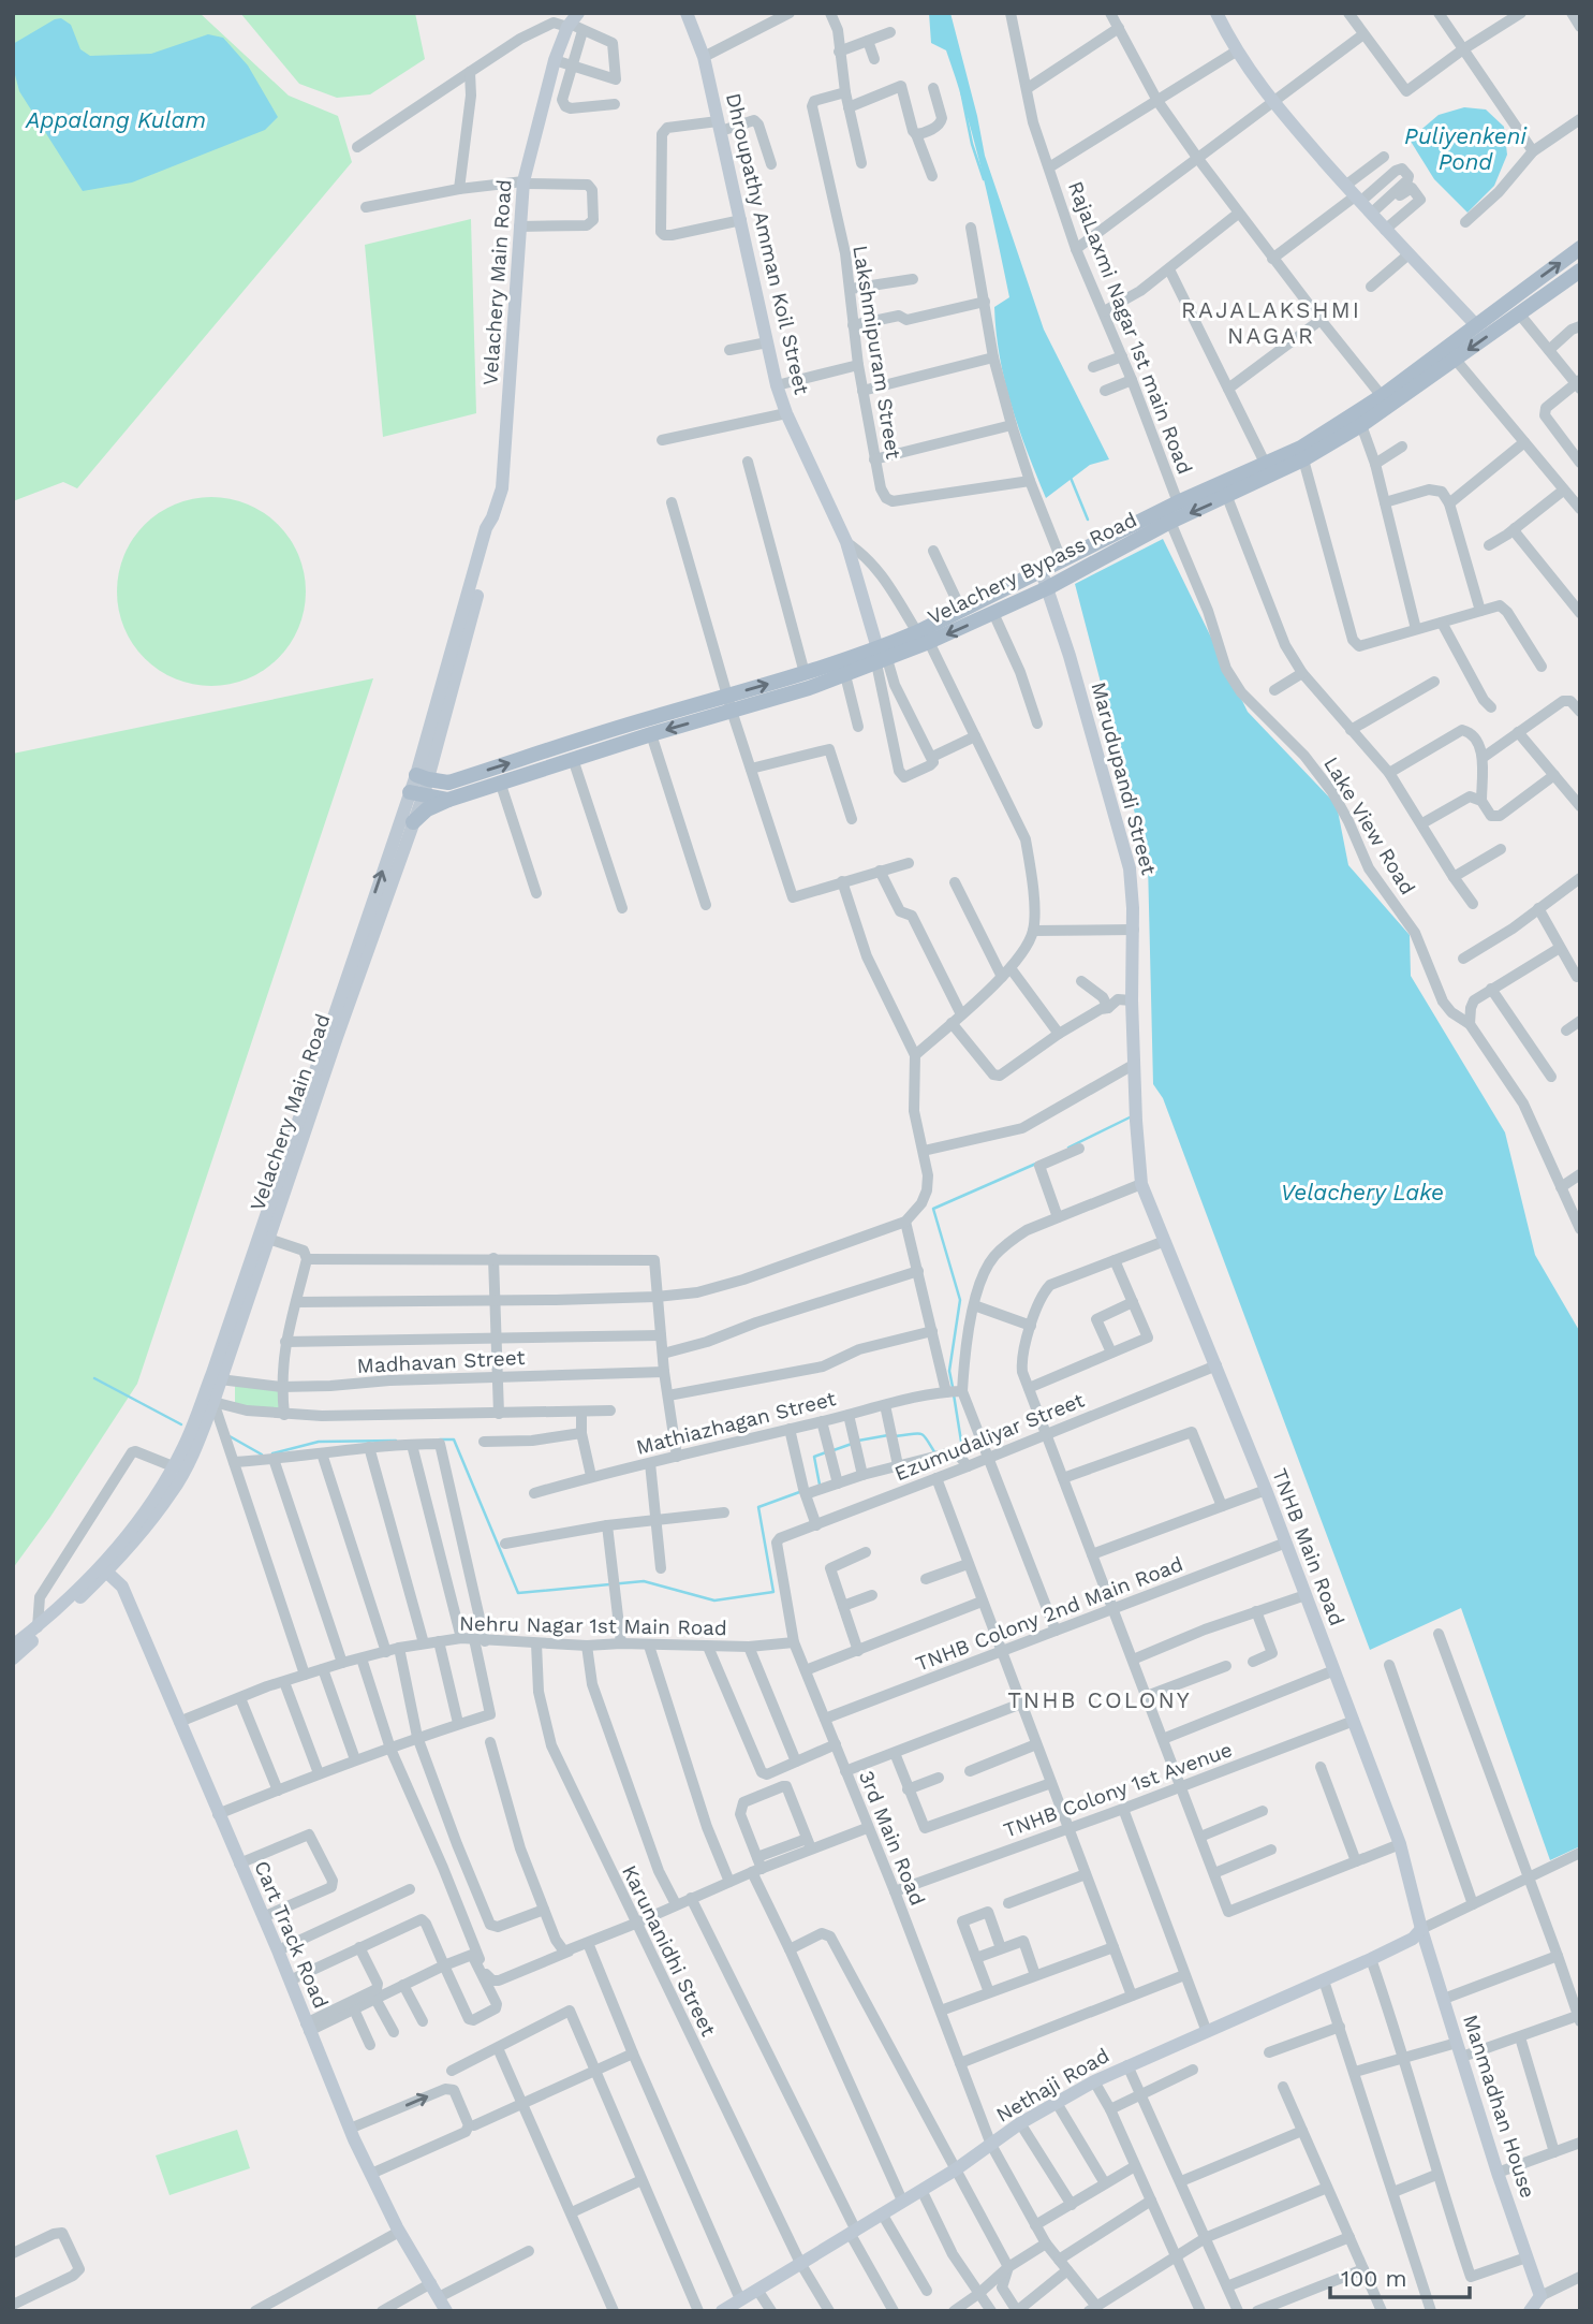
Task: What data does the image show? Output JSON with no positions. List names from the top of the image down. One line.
{"streets":{"main road":["Velachery Bypass Road"],"street":["Dhroupathy Amman Koil Street","Velachery Main Road","RajaLaxmi Nagar 1st main Road","Lakshmipuram Street","Marudupandi Street","Lake View Road","Madhavan Street","Mathiazhagan Street","Ezumudaliyar Street","TNHB Main Road","TNHB Colony 2nd Main Road","Nehru Nagar 1st Main Road","TNHB Colony 1st Avenue","3rd Main Road","Cart Track Road","Karunanidhi Street","Nethaji Road","Manmadhan House"]},"crossings":[["Dhroupathy Amman Koil Street","Velachery Bypass Road"],["Velachery Main Road","Velachery Bypass Road"],["Velachery Main Road","Madhavan Street"],["Velachery Main Road","Cart Track Road"],["RajaLaxmi Nagar 1st main Road","Velachery Bypass Road"],["Velachery Bypass Road","Marudupandi Street"],["Velachery Bypass Road","Lake View Road"],["Marudupandi Street","TNHB Main Road"],["Ezumudaliyar Street","TNHB Main Road"],["Ezumudaliyar Street","3rd Main Road"],["TNHB Main Road","TNHB Colony 2nd Main Road"],["TNHB Main Road","TNHB Colony 1st Avenue"],["TNHB Main Road","Nethaji Road"],["TNHB Main Road","Manmadhan House"],["TNHB Colony 2nd Main Road","3rd Main Road"],["Nehru Nagar 1st Main Road","3rd Main Road"],["Nehru Nagar 1st Main Road","Cart Track Road"],["Nehru Nagar 1st Main Road","Karunanidhi Street"],["TNHB Colony 1st Avenue","3rd Main Road"],["3rd Main Road","Nethaji Road"],["Karunanidhi Street","Nethaji Road"],["Nethaji Road","Manmadhan House"]],"districts":["RAJALAKSHMI NAGAR","TNHB COLONY"],"water":["Appalang Kulam","Puliyenkeni Pond","Velachery Lake"],"scale_bar":"100 m"}
